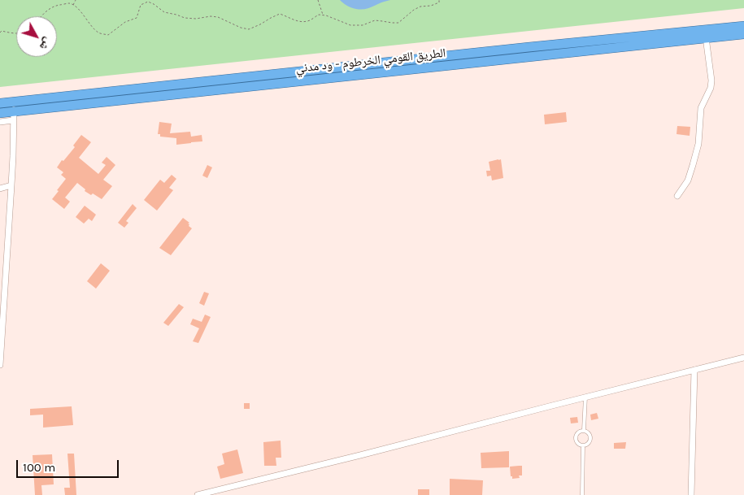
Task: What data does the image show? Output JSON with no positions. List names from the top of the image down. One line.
{"streets":{"highway":["الطريق القومي الخرطوم - ود مدني"]},"scale_bar":"100 m","north":"bottom right"}
